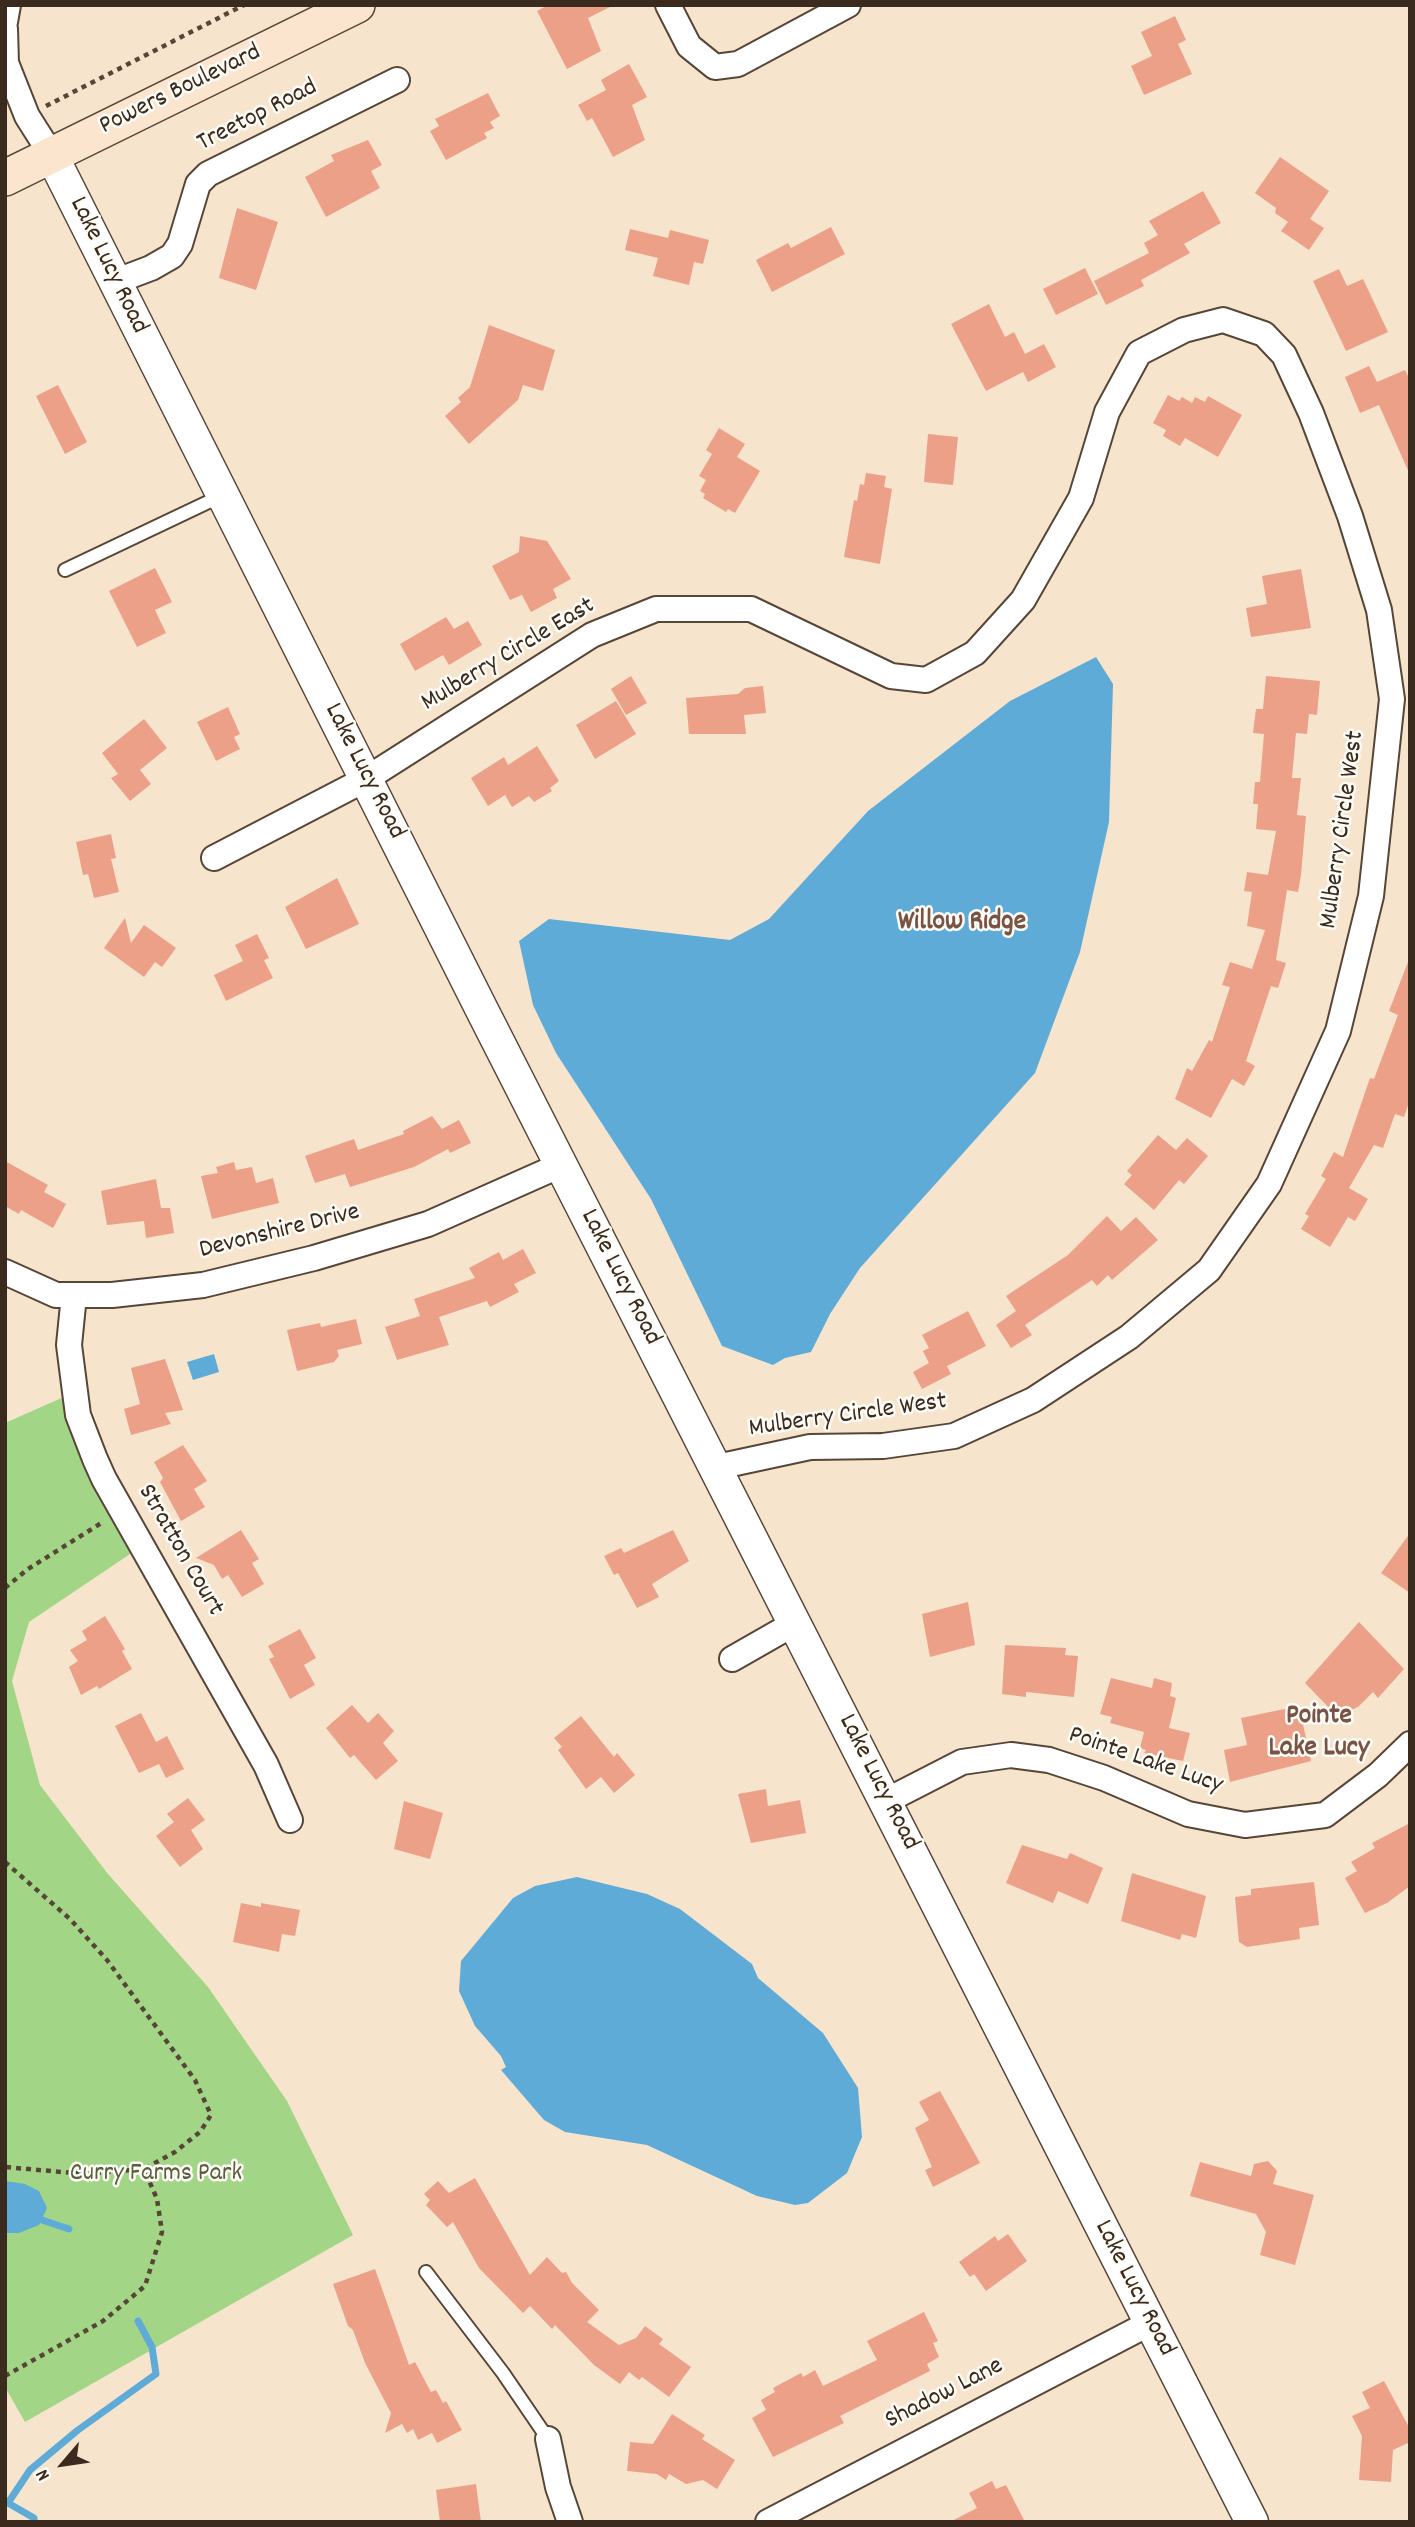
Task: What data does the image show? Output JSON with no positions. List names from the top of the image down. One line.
{"streets":{"main road":["Powers Boulevard"],"street":["Treetop Road","Lake Lucy Road","Mulberry Circle East","Mulberry Circle West","Devonshire Drive","Stratton Court","Pointe Lake Lucy","Shadow Lane"]},"crossings":[["Powers Boulevard","Lake Lucy Road"],["Treetop Road","Lake Lucy Road"],["Lake Lucy Road","Mulberry Circle East"],["Lake Lucy Road","Mulberry Circle West"],["Lake Lucy Road","Devonshire Drive"],["Lake Lucy Road","Pointe Lake Lucy"],["Lake Lucy Road","Shadow Lane"],["Mulberry Circle East","Mulberry Circle West"],["Devonshire Drive","Stratton Court"]],"districts":["Willow Ridge","Pointe Lake Lucy"],"parks":["Curry Farms Park"],"north":"bottom left"}
